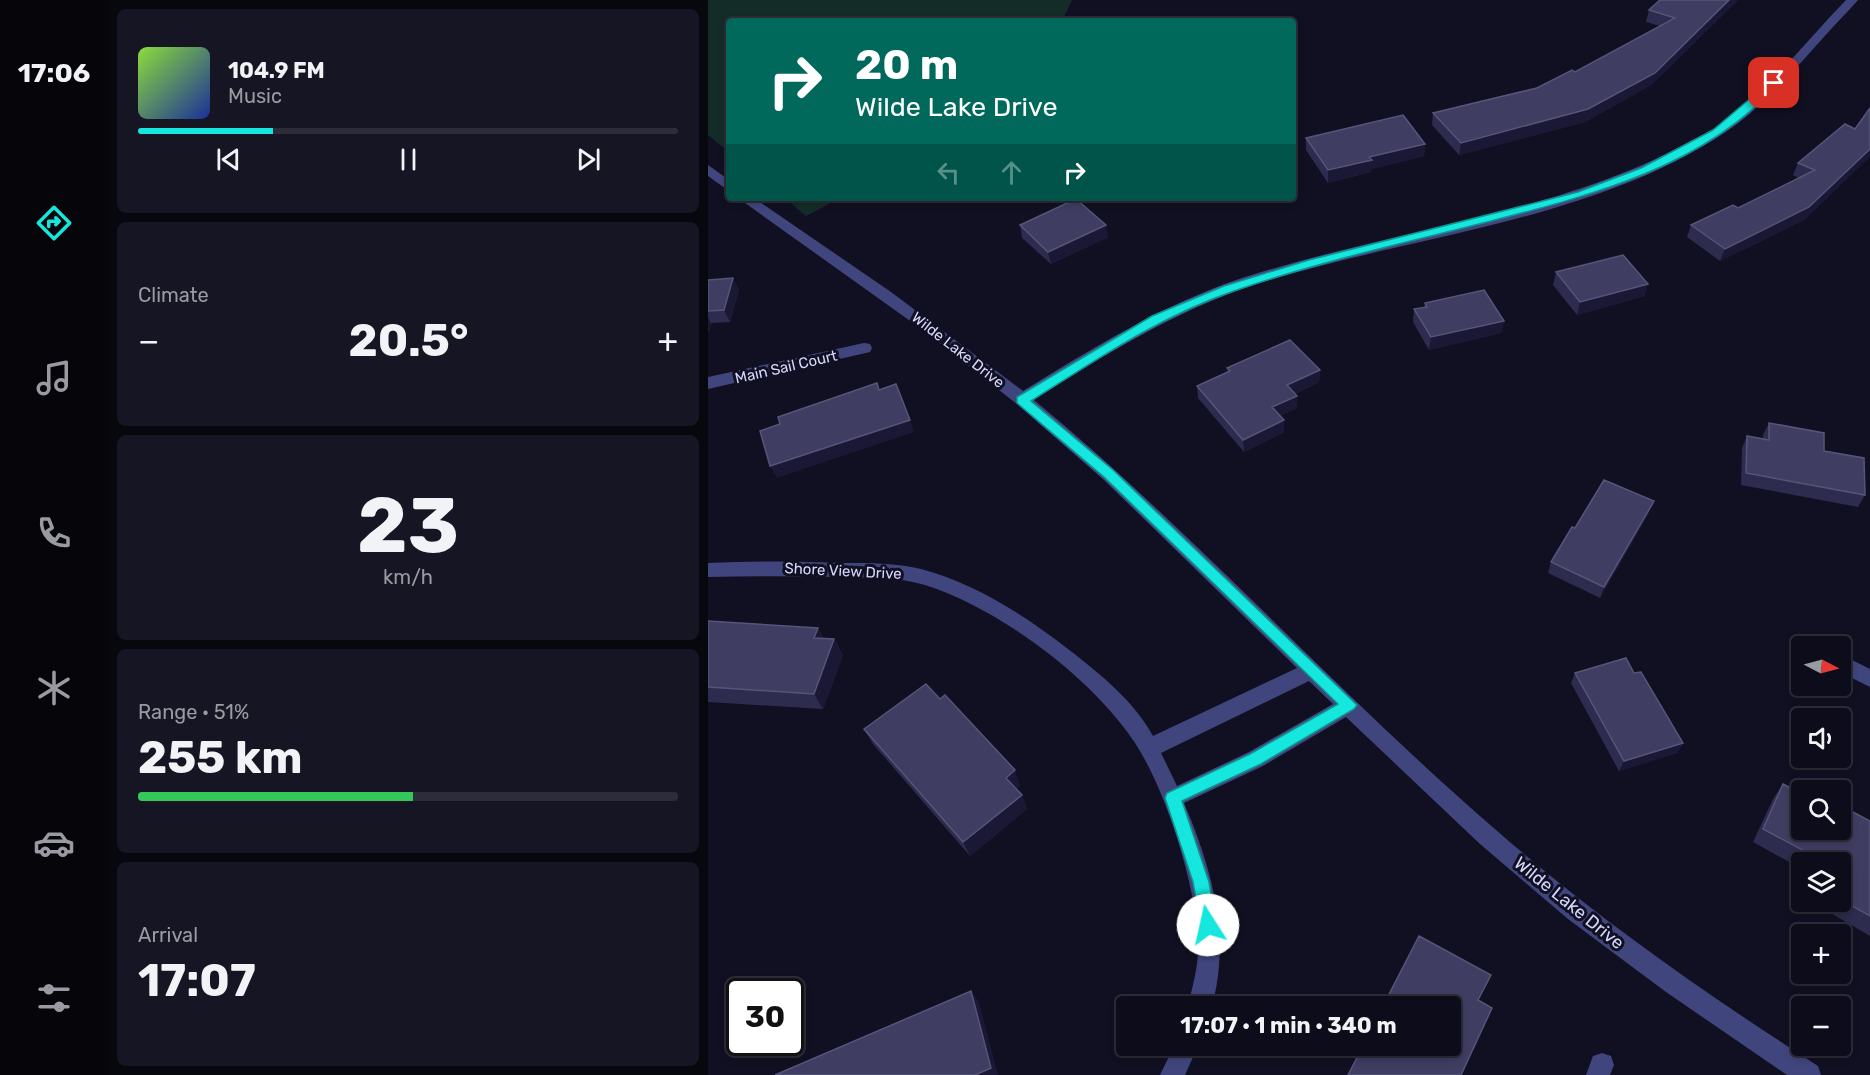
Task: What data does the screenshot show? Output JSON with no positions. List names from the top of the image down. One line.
{"streets":{"street":["Wilde Lake Drive","Main Sail Court","Shore View Drive"]},"north":"right","page":{"tabs":"17:06","turn":["20 m","Wilde Lake Drive"],"song":["104.9 FM","Music"],"tile":["Climate",["23","km/h"],["Range · 51%","255 km"],["Arrival","17:07"]],"heat":["−","20.5°","+"],"map_buttons":["+","−"],"limit":"30","trip":"17:07 · 1 min · 340 m"}}
